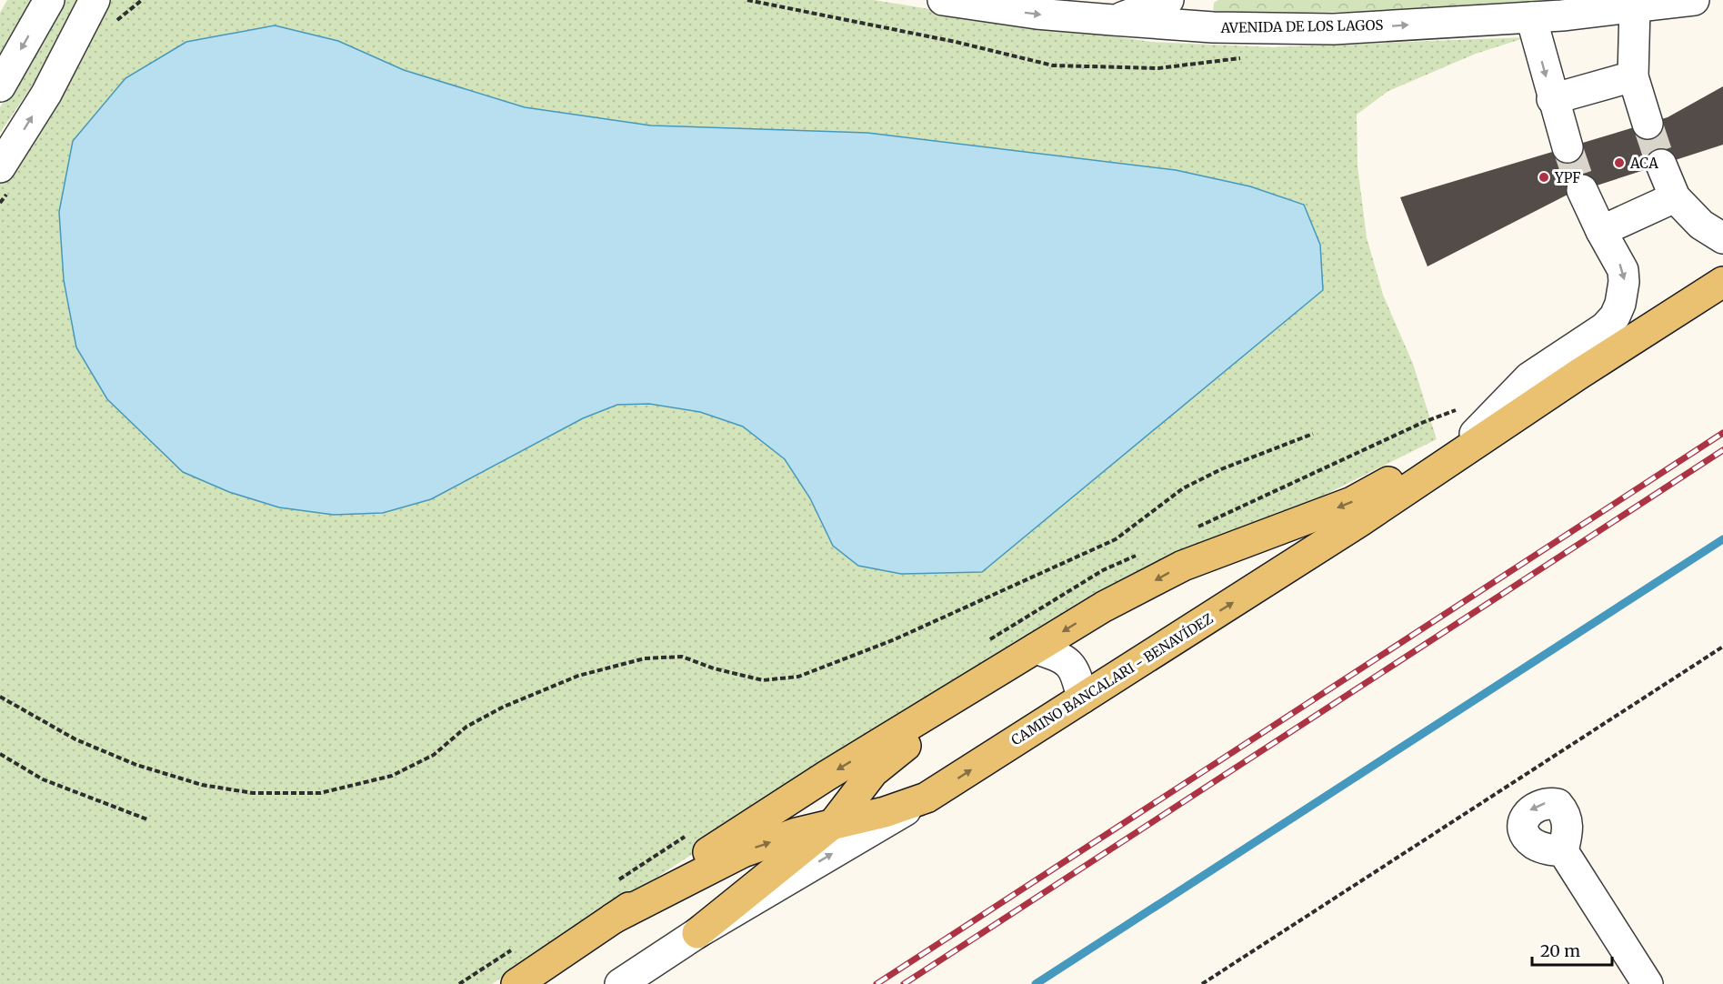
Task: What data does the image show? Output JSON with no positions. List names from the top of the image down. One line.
{"streets":{"main road":["CAMINO BANCALARI - BENAVÍDEZ"],"street":["AVENIDA DE LOS LAGOS"]},"one_way":["AVENIDA DE LOS LAGOS"],"places":["ACA","YPF"],"scale_bar":"20 m"}
